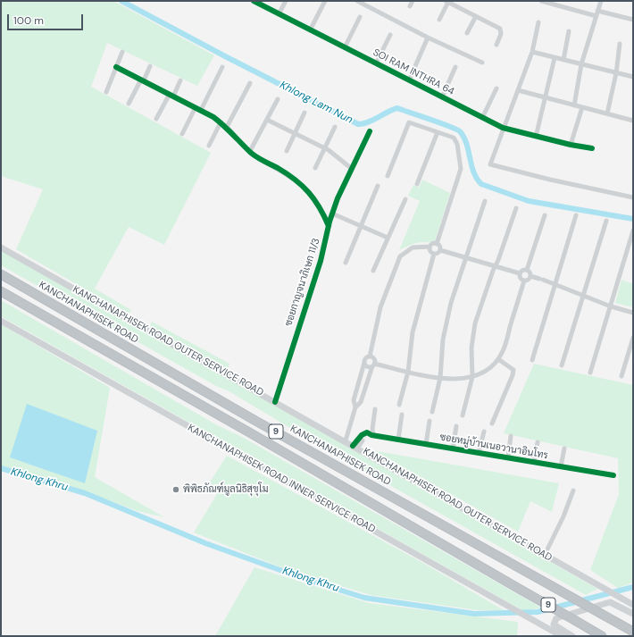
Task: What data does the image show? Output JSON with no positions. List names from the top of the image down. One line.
{"streets":{"highway":["KANCHANAPHISEK ROAD","9"],"main road":["KANCHANAPHISEK ROAD OUTER SERVICE ROAD","KANCHANAPHISEK ROAD INNER SERVICE ROAD"],"street":["SOI RAM INTHRA 64","ซอยกาญจนาภิเษก 11/3","ซอยหมู่บ้านเนอวานาอินโทร"]},"crossings":[["ซอยกาญจนาภิเษก 11/3","KANCHANAPHISEK ROAD OUTER SERVICE ROAD"],["KANCHANAPHISEK ROAD OUTER SERVICE ROAD","ซอยหมู่บ้านเนอวานาอินโทร"]],"water":["Khlong Lam Nun","Khlong Khru"],"places":["พิพิธภัณฑ์มูลนิธิสุขุโม"],"scale_bar":"100 m"}
